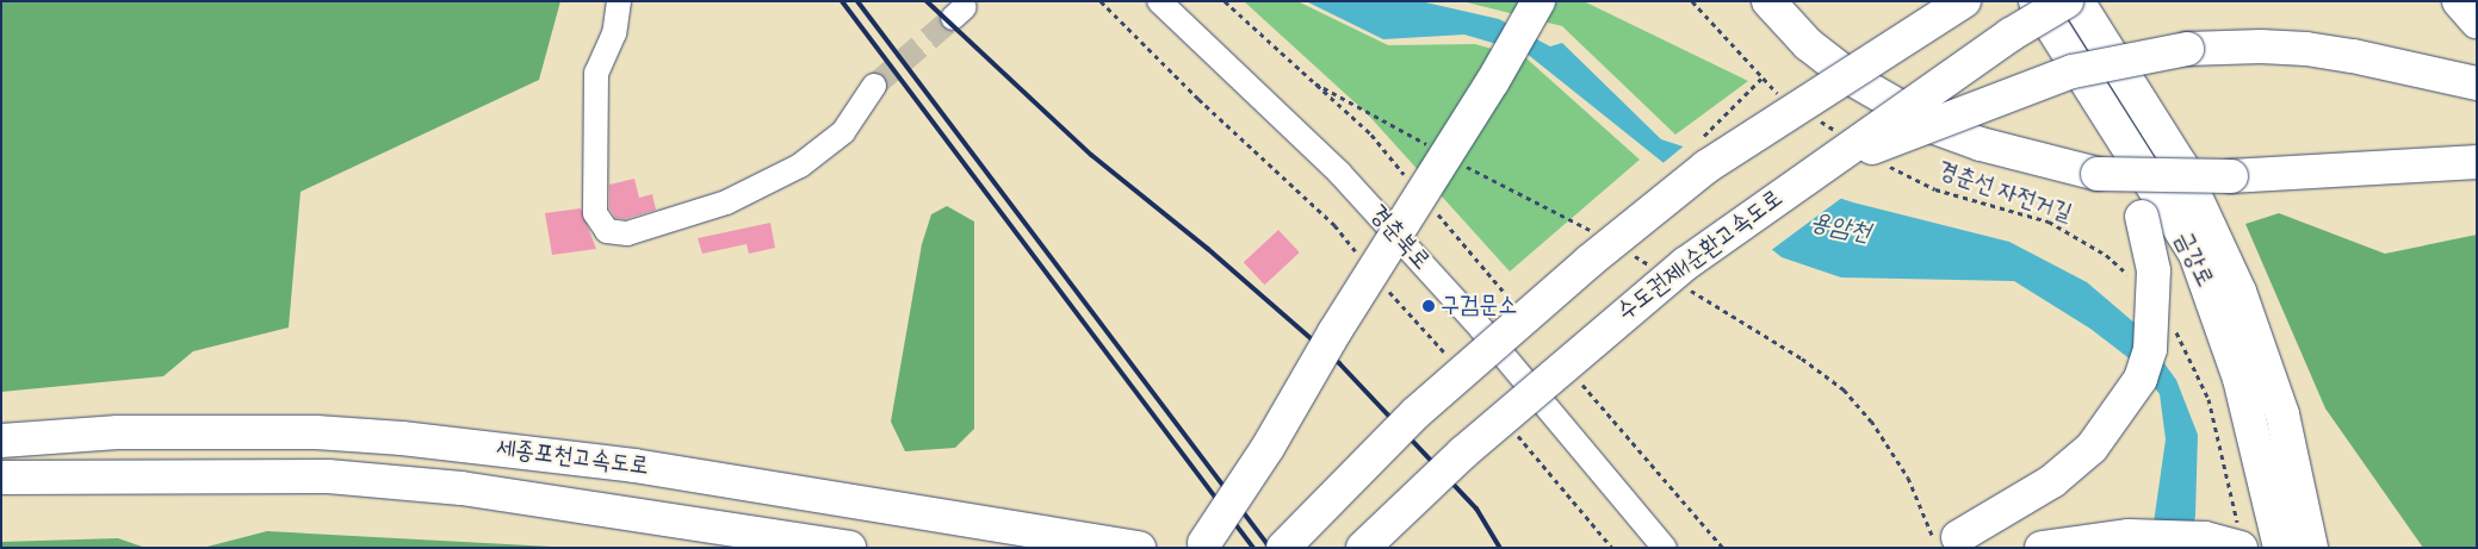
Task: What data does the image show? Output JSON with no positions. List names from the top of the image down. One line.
{"streets":{"highway":["수도권제1순환고속도로","금강로","세종포천고속도로"],"street":["경춘북로"],"path":["경춘선 자전거길"]},"water":["용암천"],"places":["구검문소"]}
